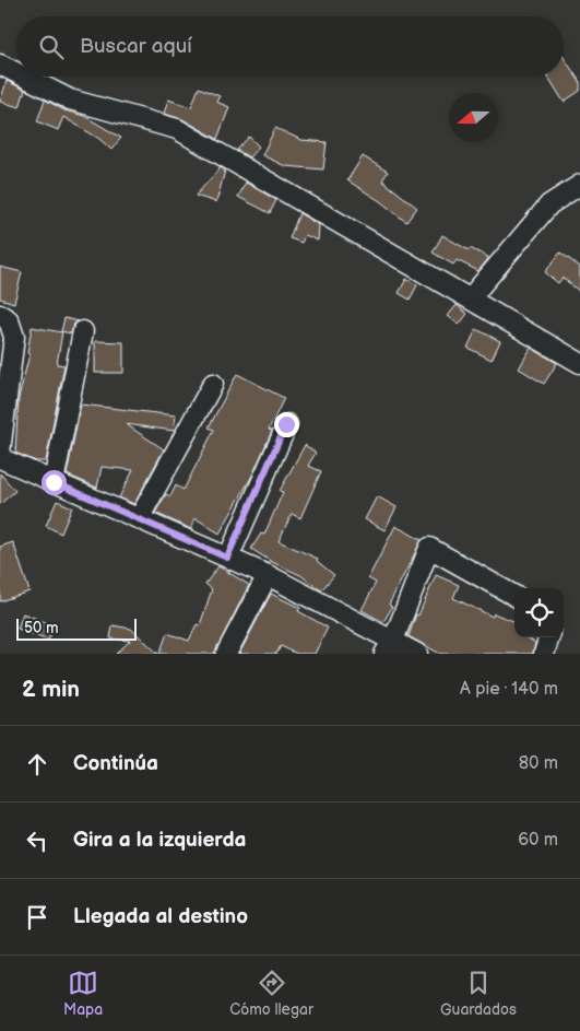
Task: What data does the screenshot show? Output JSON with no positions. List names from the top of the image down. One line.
{"scale_bar":"50 m","north":"left","page":{"search":"Buscar aquí","scale":"50 m","heading":["2 min","A pie · 140 m"],"list":[["Continúa","80 m"],["Gira a la izquierda","60 m"],"Llegada al destino"],"nav":["Mapa","Cómo llegar","Guardados"]}}
